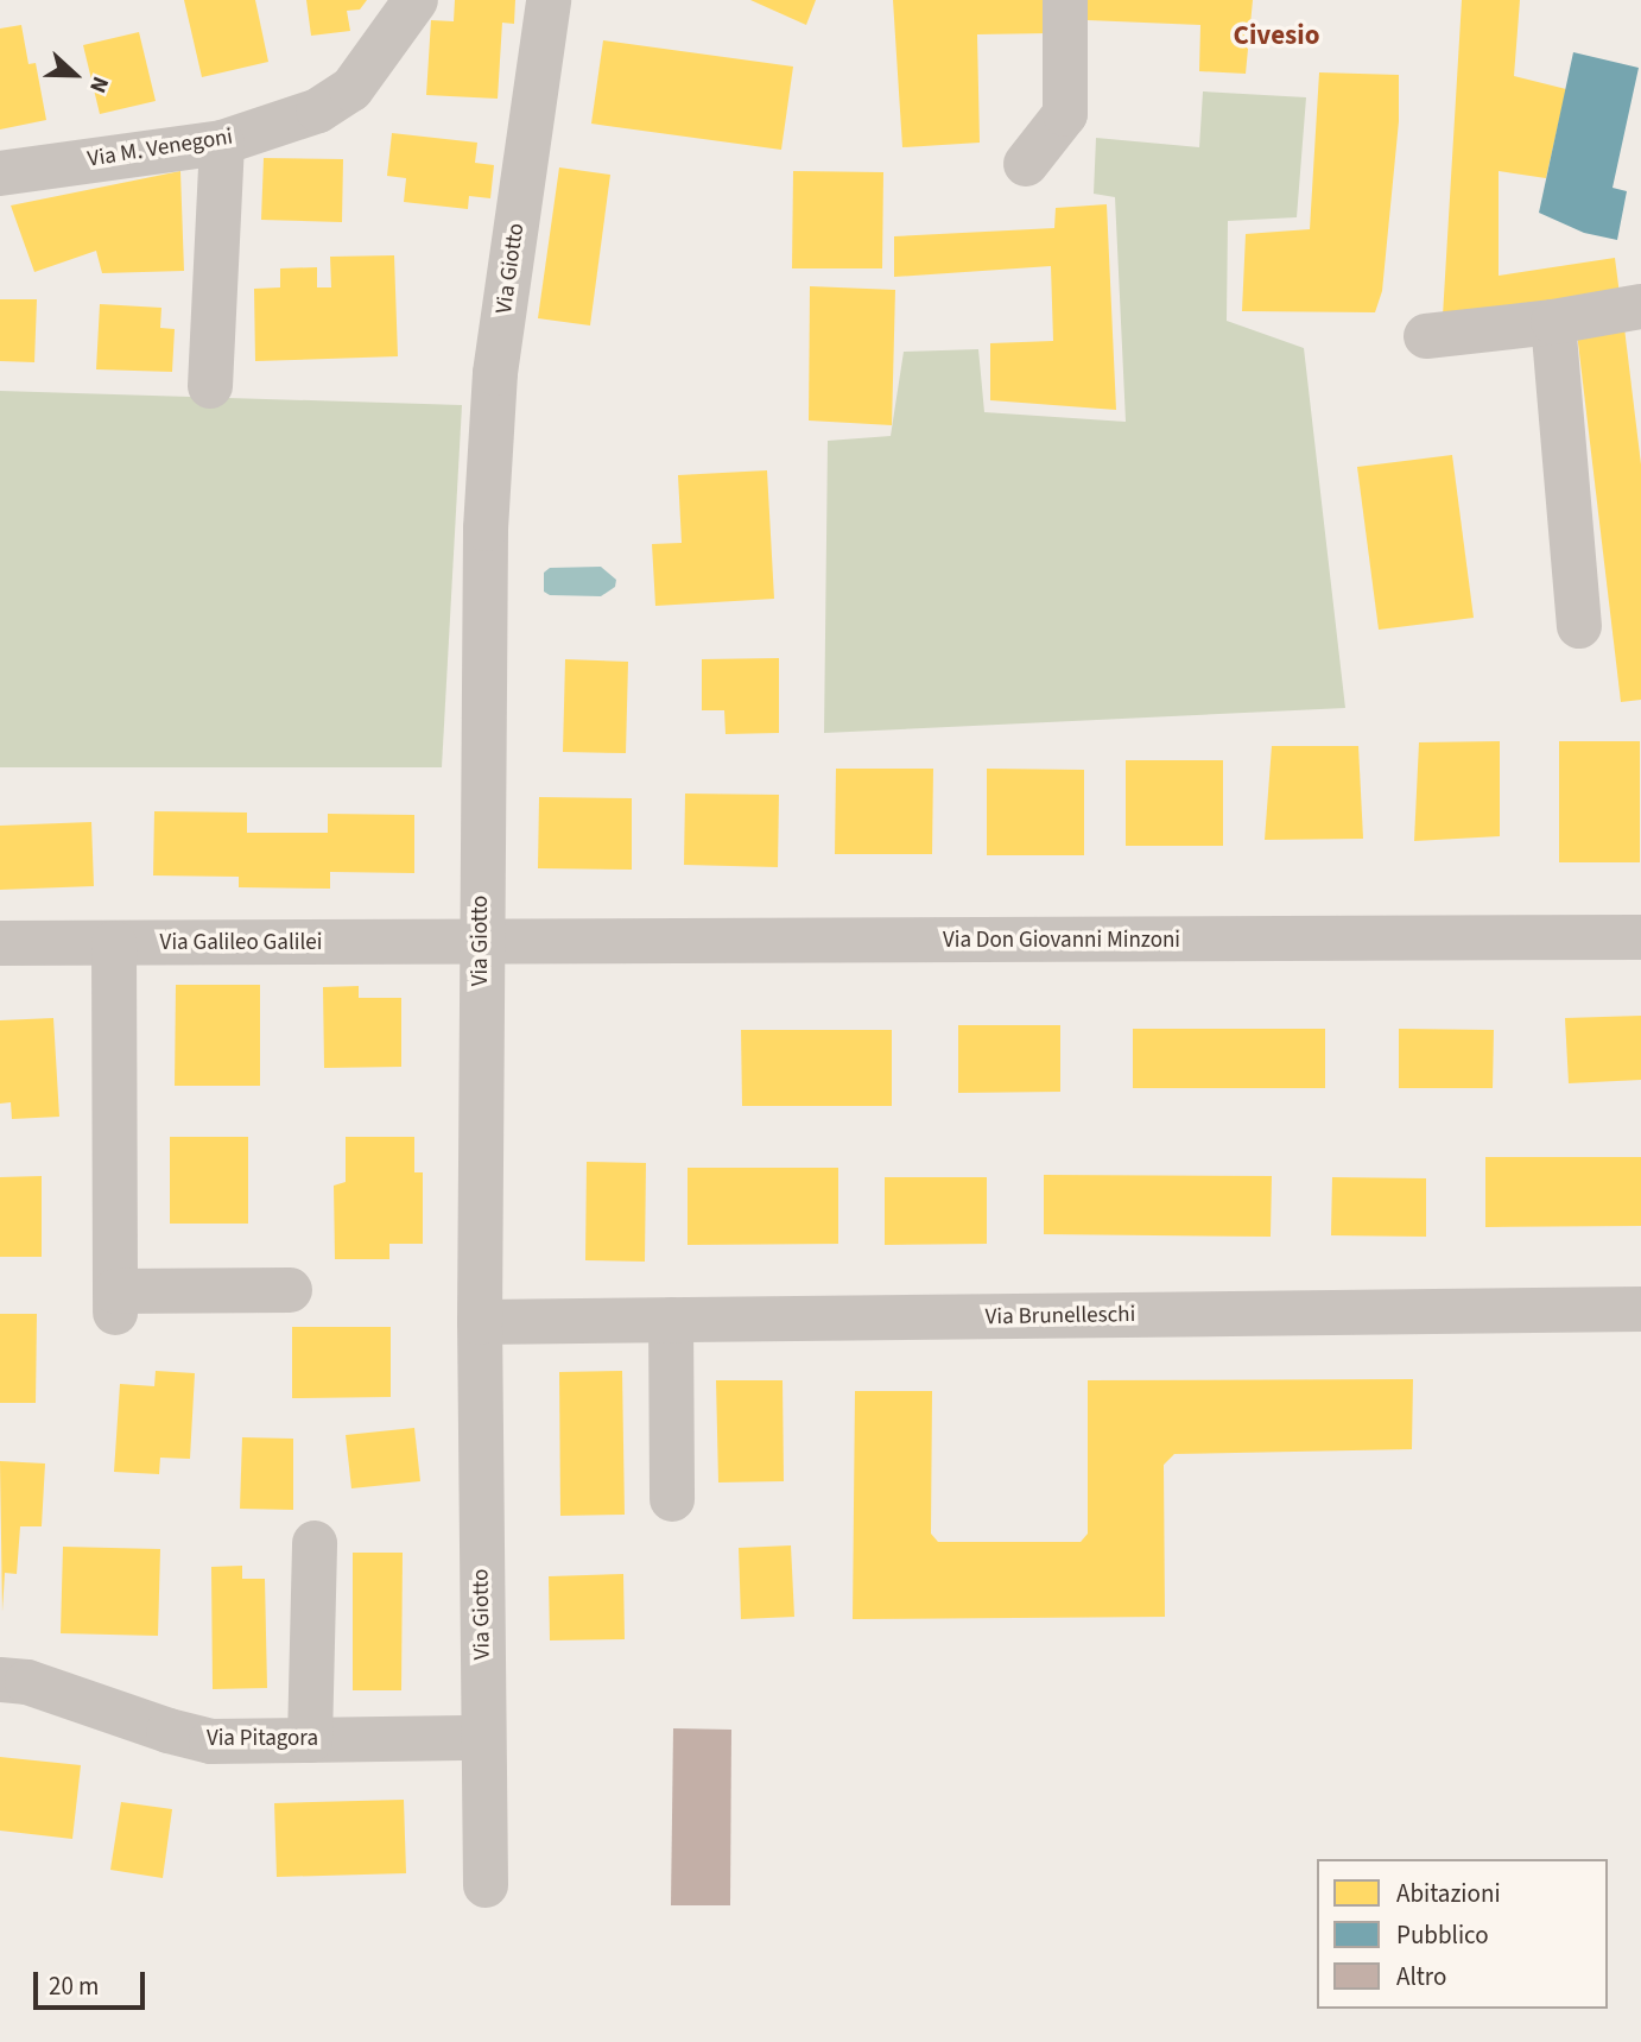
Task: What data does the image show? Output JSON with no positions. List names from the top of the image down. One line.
{"streets":{"street":["Via M. Venegoni","Via Giotto","Via Don Giovanni Minzoni","Via Galileo Galilei","Via Brunelleschi","Via Pitagora"]},"crossings":[["Via Giotto","Via Don Giovanni Minzoni"],["Via Giotto","Via Galileo Galilei"],["Via Giotto","Via Brunelleschi"],["Via Giotto","Via Pitagora"],["Via Don Giovanni Minzoni","Via Galileo Galilei"]],"districts":["Civesio"],"legend":["Abitazioni","Pubblico","Altro"],"scale_bar":"20 m","north":"right"}
